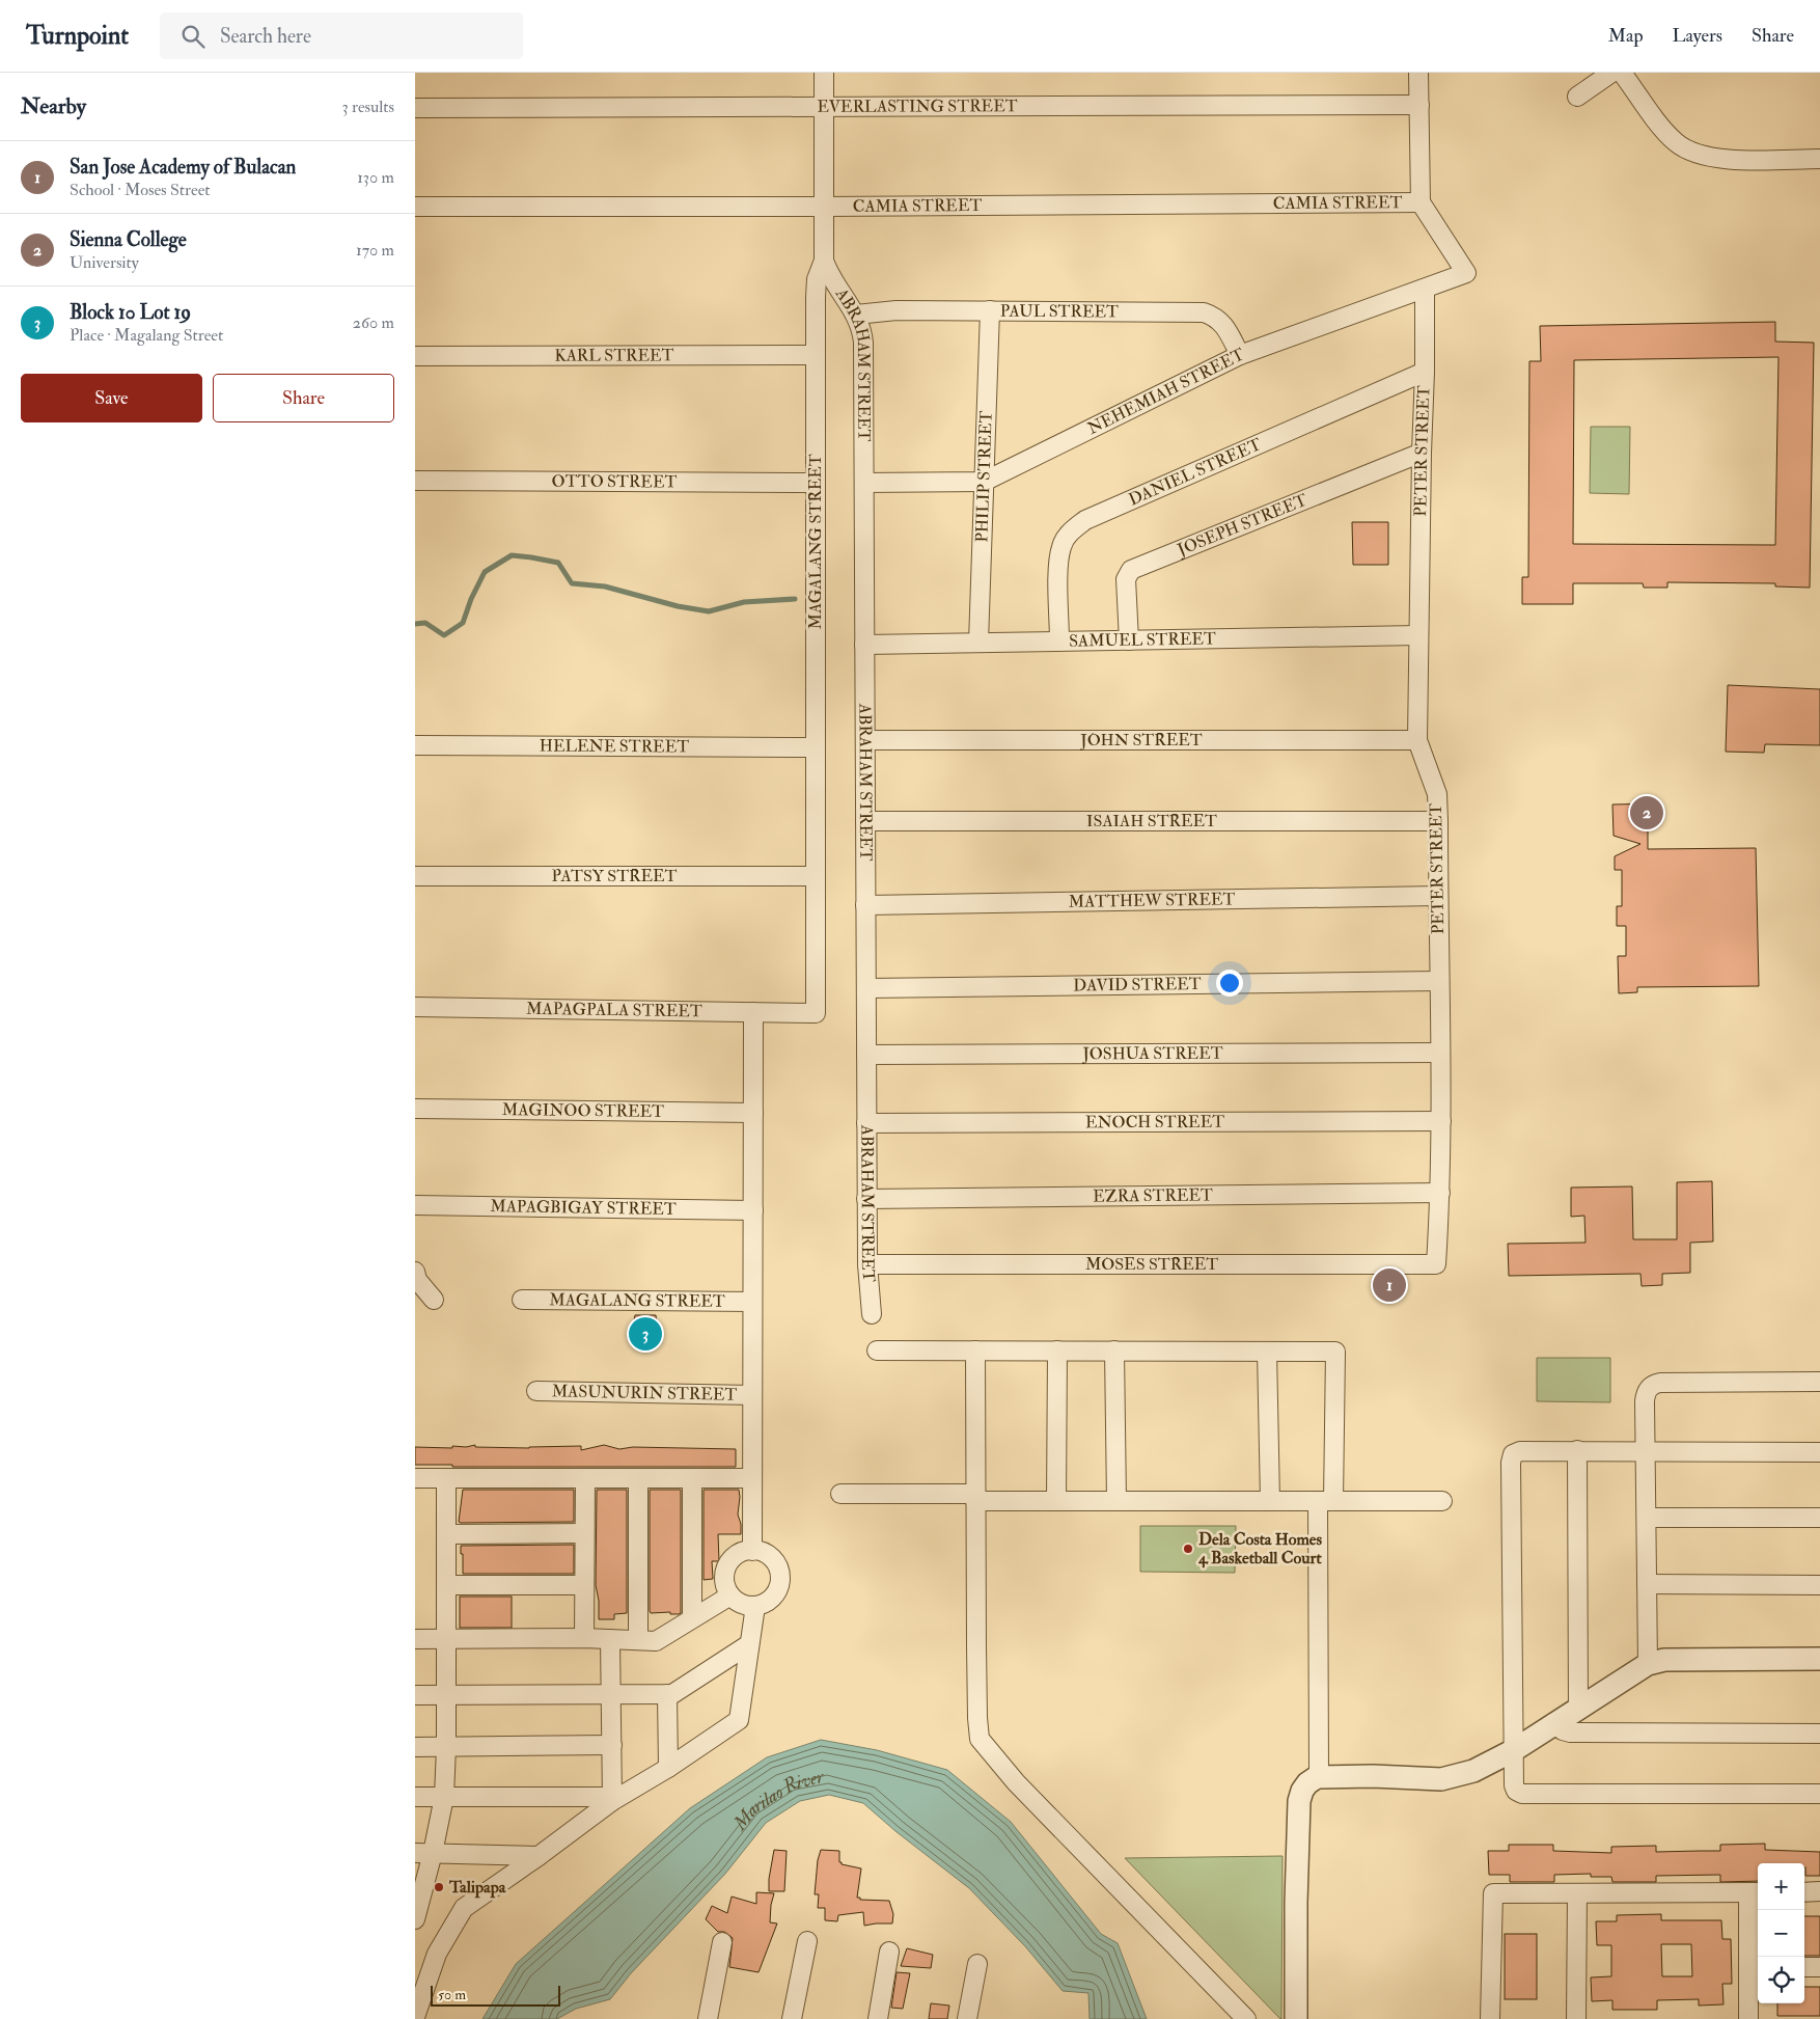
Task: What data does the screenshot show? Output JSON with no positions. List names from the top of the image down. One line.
{"streets":{"street":["EVERLASTING STREET","CAMIA STREET","PAUL STREET","KARL STREET","ABRAHAM STREET","NEHEMIAH STREET","PETER STREET","DANIEL STREET","PHILIP STREET","OTTO STREET","JOSEPH STREET","MAGALANG STREET","SAMUEL STREET","JOHN STREET","HELENE STREET","ISAIAH STREET","PATSY STREET","MATTHEW STREET","DAVID STREET","MAPAGPALA STREET","JOSHUA STREET","MAGINOO STREET","ENOCH STREET","EZRA STREET","MAPAGBIGAY STREET","MOSES STREET","MASUNURIN STREET"]},"crossings":[["EVERLASTING STREET","MAGALANG STREET"],["CAMIA STREET","NEHEMIAH STREET"],["CAMIA STREET","MAGALANG STREET"],["PAUL STREET","ABRAHAM STREET"],["PAUL STREET","NEHEMIAH STREET"],["PAUL STREET","PHILIP STREET"],["KARL STREET","MAGALANG STREET"],["ABRAHAM STREET","NEHEMIAH STREET"],["ABRAHAM STREET","MAGALANG STREET"],["ABRAHAM STREET","SAMUEL STREET"],["ABRAHAM STREET","JOHN STREET"],["ABRAHAM STREET","ISAIAH STREET"],["ABRAHAM STREET","MATTHEW STREET"],["ABRAHAM STREET","DAVID STREET"],["ABRAHAM STREET","JOSHUA STREET"],["ABRAHAM STREET","ENOCH STREET"],["ABRAHAM STREET","EZRA STREET"],["ABRAHAM STREET","MOSES STREET"],["NEHEMIAH STREET","PETER STREET"],["NEHEMIAH STREET","PHILIP STREET"],["PETER STREET","DANIEL STREET"],["PETER STREET","JOSEPH STREET"],["PETER STREET","SAMUEL STREET"],["PETER STREET","JOHN STREET"],["PETER STREET","ISAIAH STREET"],["PETER STREET","MATTHEW STREET"],["PETER STREET","DAVID STREET"],["PETER STREET","JOSHUA STREET"],["PETER STREET","ENOCH STREET"],["PETER STREET","EZRA STREET"],["PETER STREET","MOSES STREET"],["DANIEL STREET","SAMUEL STREET"],["PHILIP STREET","SAMUEL STREET"],["OTTO STREET","MAGALANG STREET"],["JOSEPH STREET","SAMUEL STREET"],["MAGALANG STREET","HELENE STREET"],["MAGALANG STREET","PATSY STREET"],["MAGALANG STREET","MAPAGPALA STREET"]],"water":["Marilao River"],"places":["Dela Costa Homes 4 Basketball Court","Talipapa"],"scale_bar":"50 m","page":{"header":"Turnpoint","search":"Search here","nav":["Map","Layers","Share"],"heading":["Nearby","3 results"],"list":[{"mark":"1","name":"San Jose Academy of Bulacan","note":"School · Moses Street","value":"130 m"},{"mark":"2","name":"Sienna College","note":"University","value":"170 m"},{"mark":"3","name":"Block 10 Lot 19","note":"Place · Magalang Street","value":"260 m"}],"buttons":["Save","Share"],"pins":["2","1","3"],"map_buttons":["+","−"],"scale":"50 m"}}
